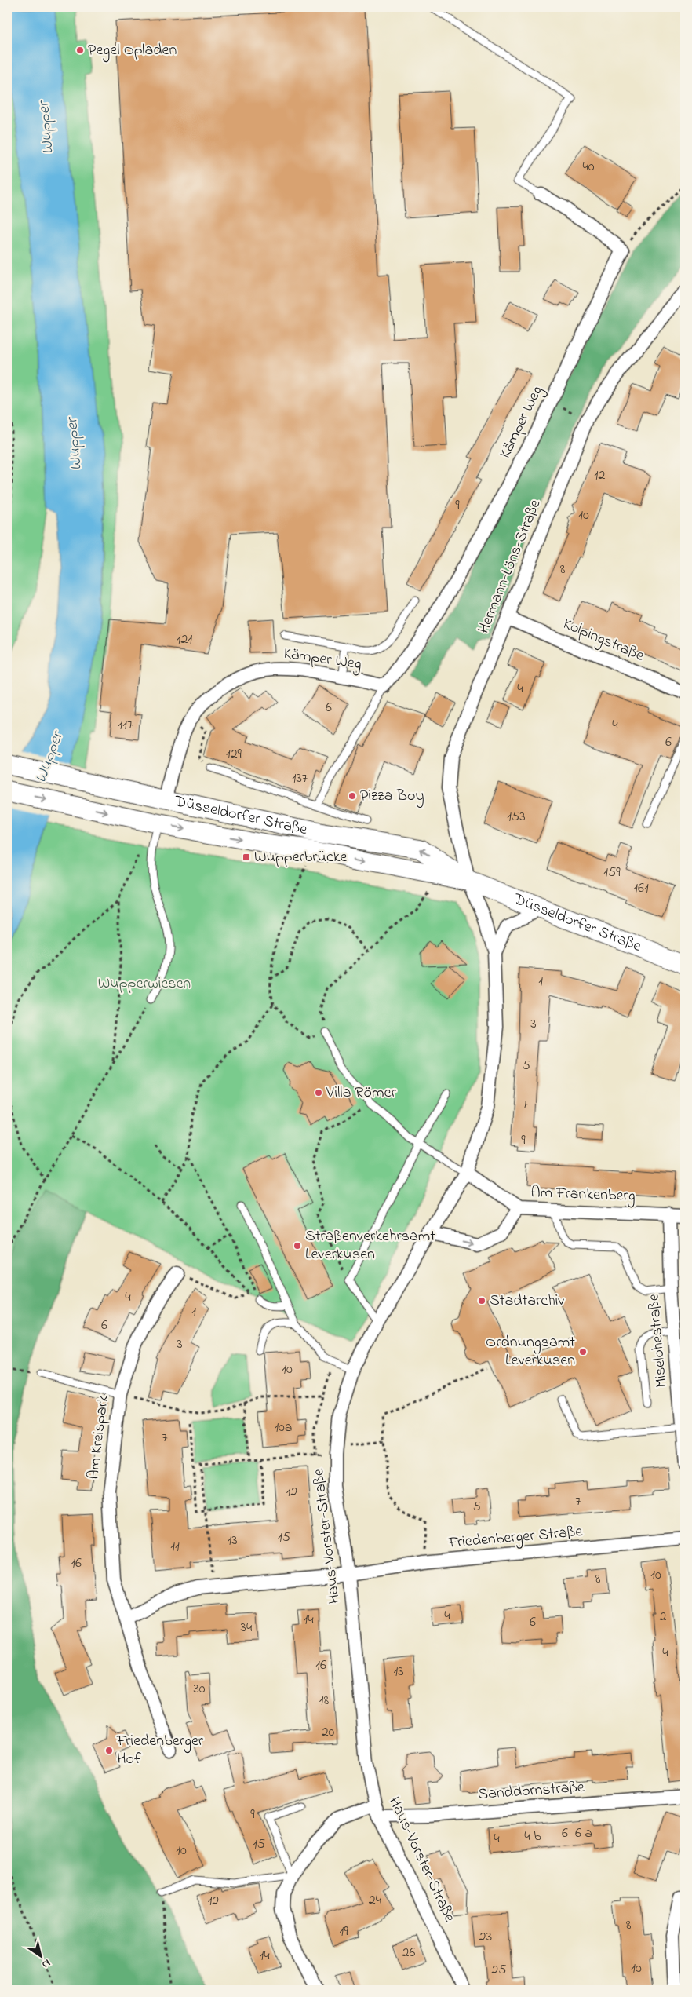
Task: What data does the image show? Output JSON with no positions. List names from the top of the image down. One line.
{"streets":{"main road":["Düsseldorfer Straße"],"street":["Kämper Weg","Hermann-Löns-Straße","Kolpingstraße","Am Frankenberg","Miselohestraße","Am Kreispark","Haus-Vorster-Straße","Friedenberger Straße","Sanddornstraße"]},"crossings":[["Kämper Weg","Düsseldorfer Straße"],["Hermann-Löns-Straße","Kolpingstraße"],["Hermann-Löns-Straße","Düsseldorfer Straße"],["Hermann-Löns-Straße","Haus-Vorster-Straße"],["Düsseldorfer Straße","Haus-Vorster-Straße"],["Am Frankenberg","Miselohestraße"],["Am Frankenberg","Haus-Vorster-Straße"],["Haus-Vorster-Straße","Friedenberger Straße"],["Haus-Vorster-Straße","Sanddornstraße"]],"water":["Wupper"],"parks":["Wupperwiesen"],"places":{"other":["Pegel Opladen","Pizza Boy","Villa Römer","Straßenverkehrsamt Leverkusen","Stadtarchiv","Ordnungsamt Leverkusen","Friedenberger Hof"],"transit":["Wupperbrücke"]},"house_numbers":["40","12","9","10","8","121","4","6","117","4","6","129","137","153","159","161","1","3","5","7","9","4","1","6","3","10","10a","7","12","7","5","15","13","11","16","10","8","4","2","14","6","34","4","16","13","30","18","20","9","6","6 a","4 b","4","15","10","24","12","8","19","23","26","14","10","25"],"north":"bottom right"}
